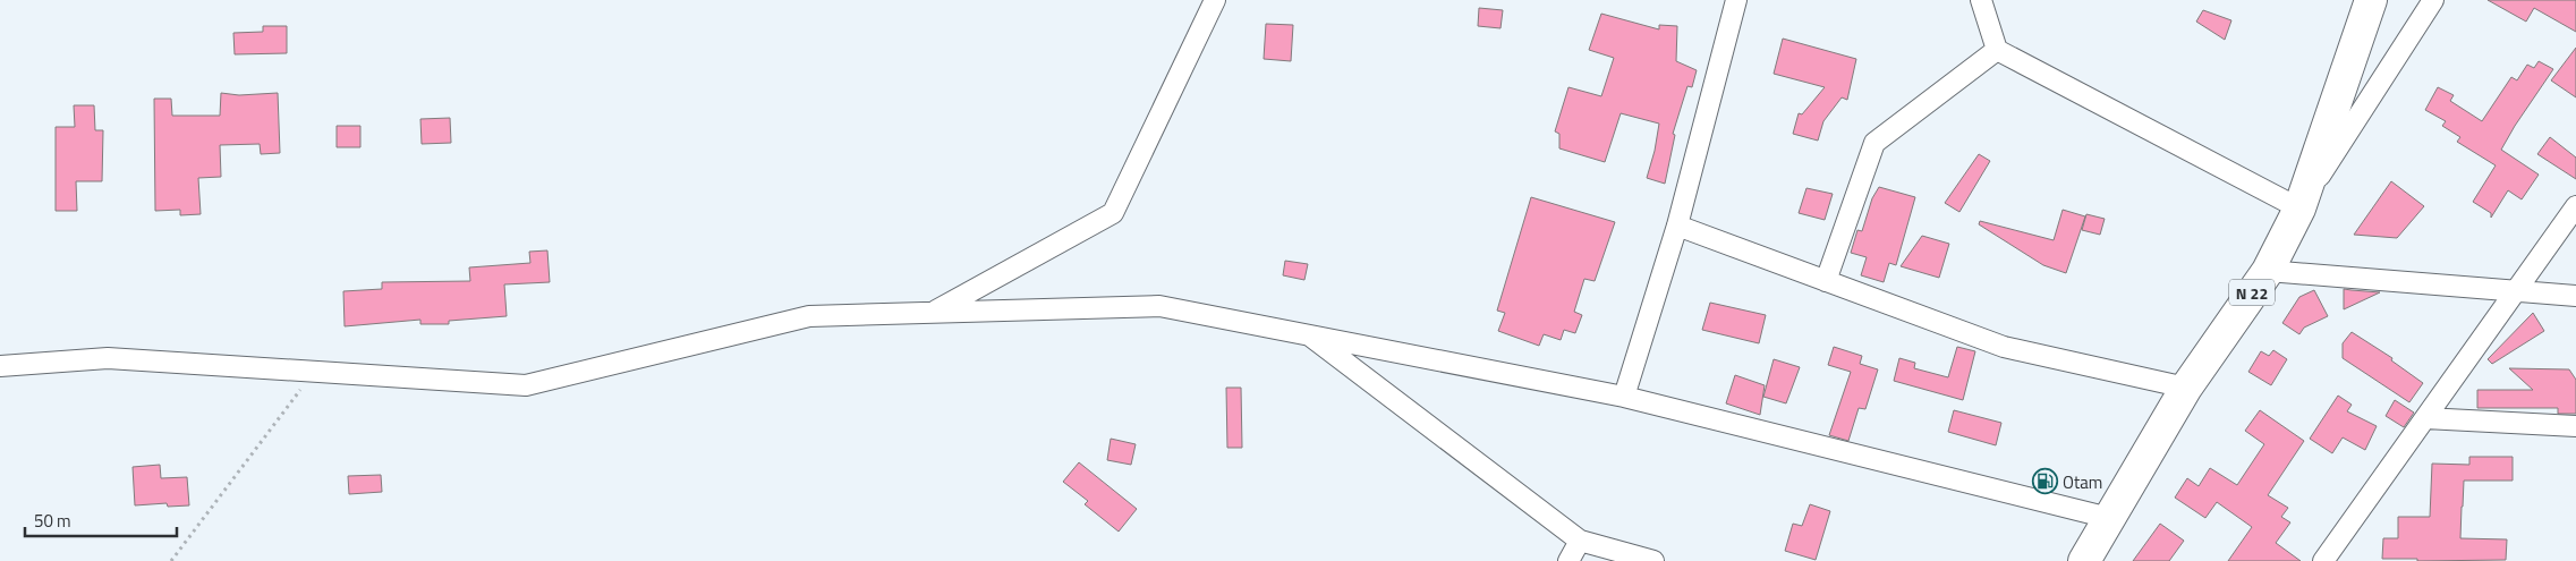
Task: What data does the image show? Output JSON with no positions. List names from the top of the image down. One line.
{"streets":{"main road":["N 22"]},"places":{"fuel station":["Otam"]},"scale_bar":"50 m"}
